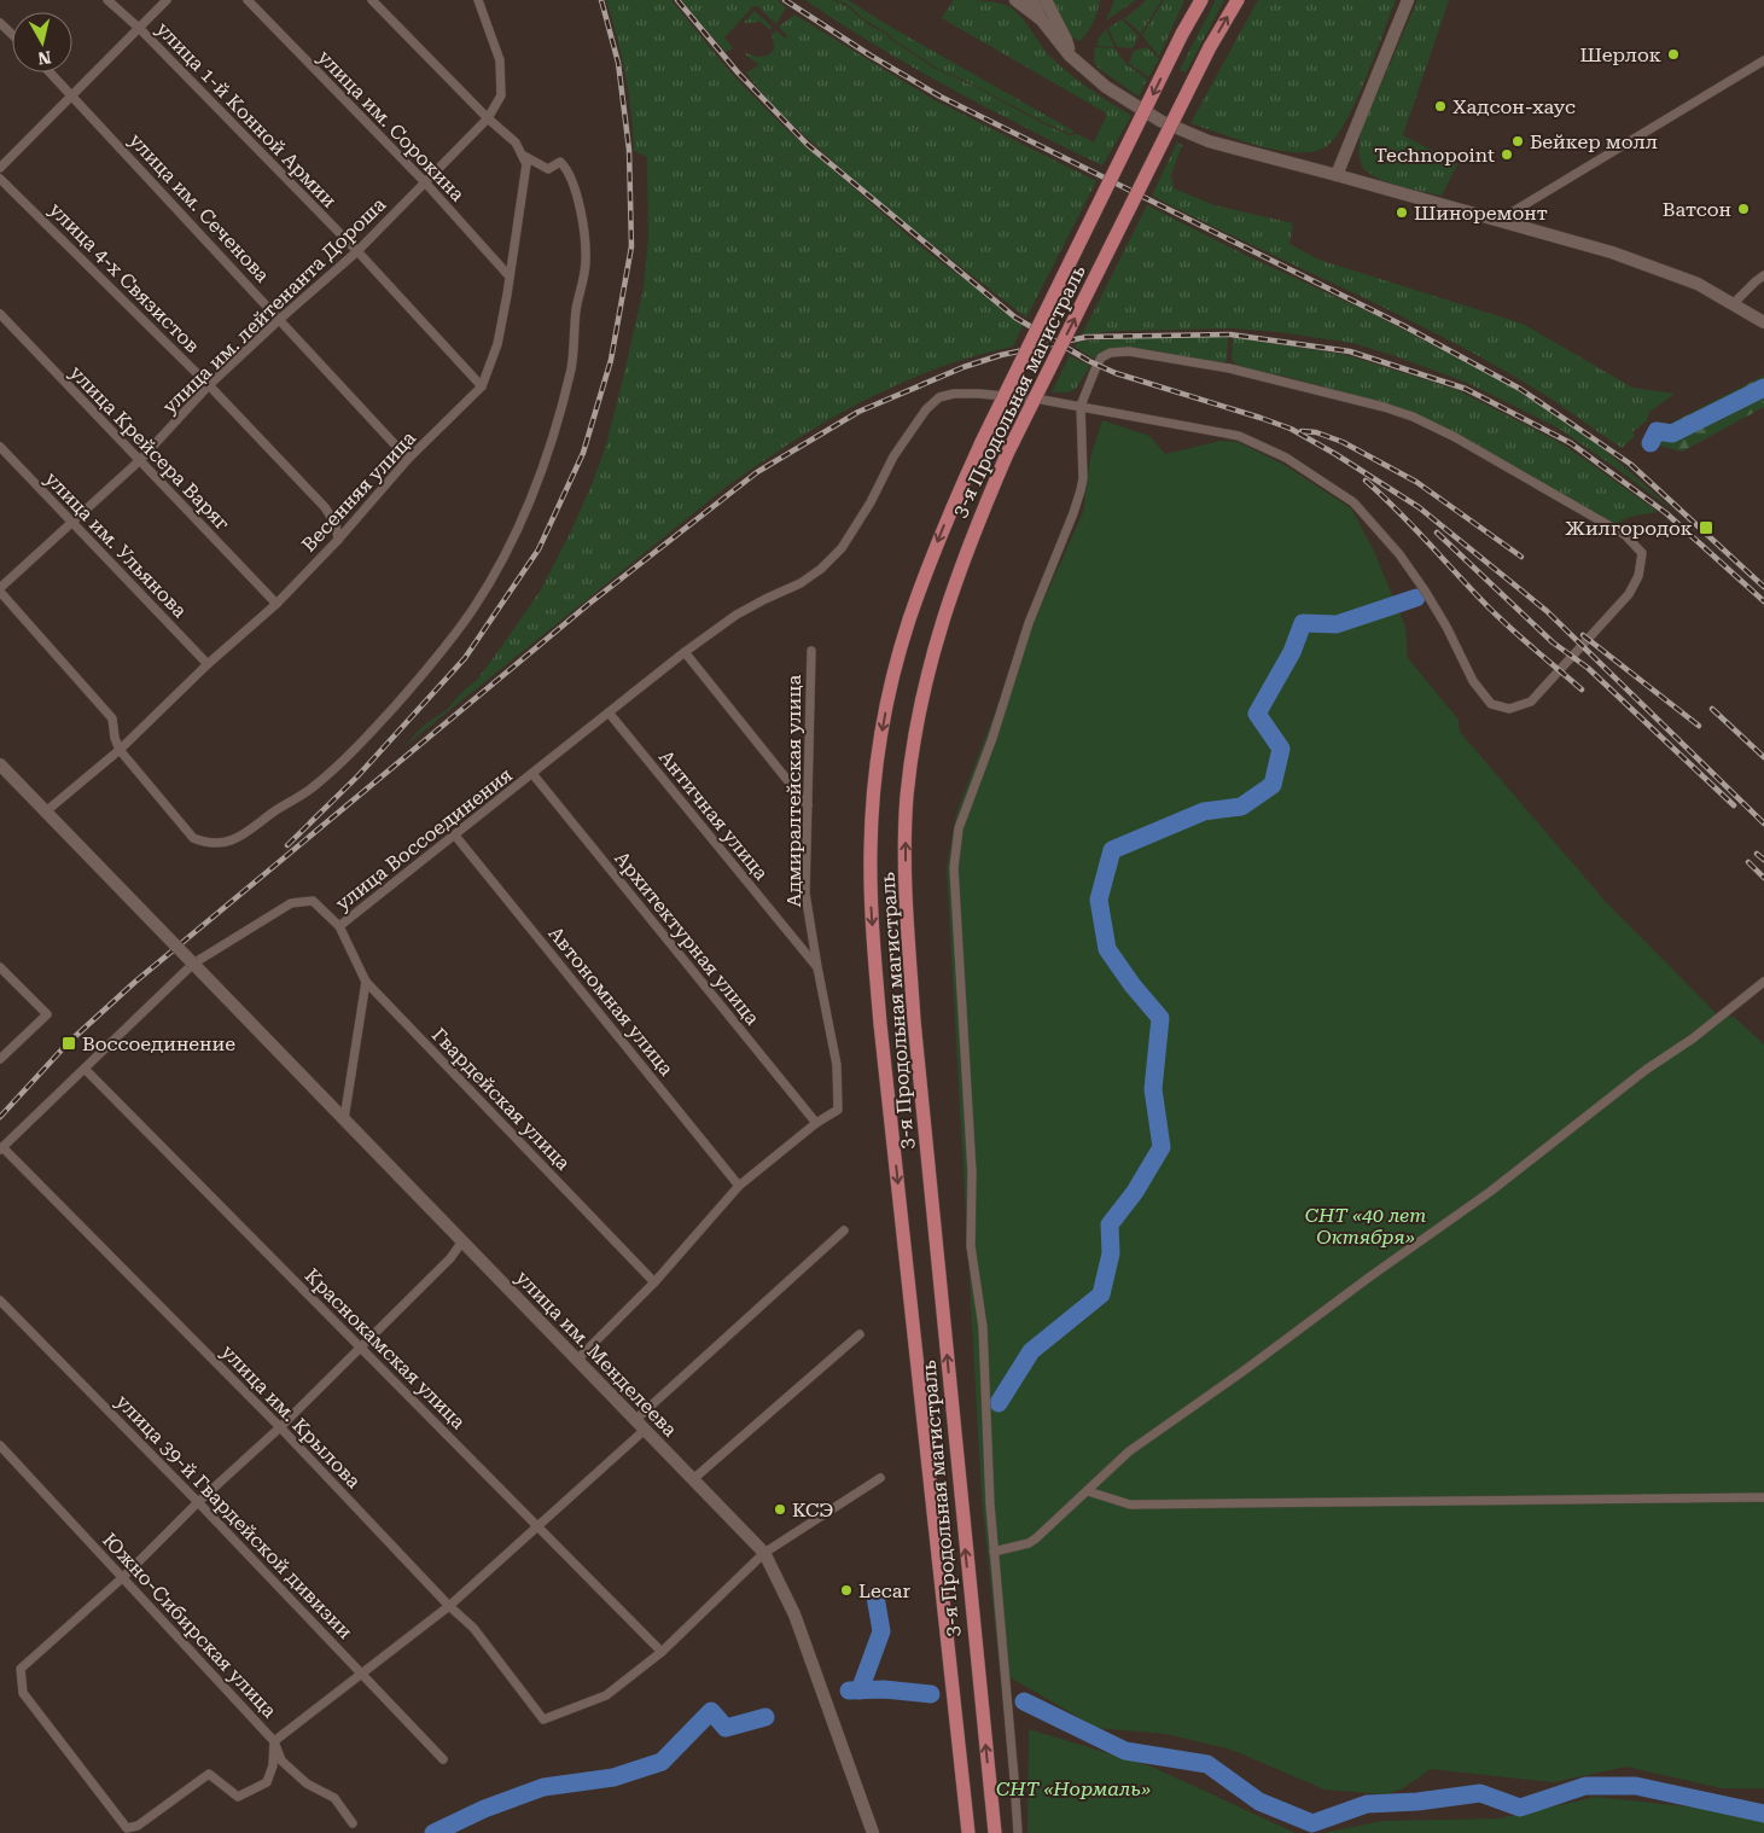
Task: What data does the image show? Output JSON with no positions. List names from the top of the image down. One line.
{"streets":{"highway":["3-я Продольная магистраль"],"main road":["улица им. Менделеева"],"street":["улица 1-й Конной Армии","улица им. Сорокина","улица им. Сеченова","улица 4-х Связистов","улица им. лейтенанта Дороша","улица Крейсера Варяг","Весенняя улица","улица им. Ульянова","Адмиралтейская улица","Античная улица","улица Воссоединения","Архитектурная улица","Автономная улица","Гвардейская улица","Краснокамская улица","улица им. Крылова","улица 39-й Гвардейской дивизии","Южно-Сибирская улица"]},"crossings":[["улица 1-й Конной Армии","улица им. лейтенанта Дороша"],["улица 1-й Конной Армии","Весенняя улица"],["улица им. Сорокина","улица им. лейтенанта Дороша"],["улица им. Сорокина","Весенняя улица"],["улица им. Сеченова","улица им. лейтенанта Дороша"],["улица им. Сеченова","Весенняя улица"],["улица 4-х Связистов","улица им. лейтенанта Дороша"],["улица 4-х Связистов","Весенняя улица"],["улица им. лейтенанта Дороша","улица Крейсера Варяг"],["улица им. лейтенанта Дороша","улица им. Ульянова"],["улица Крейсера Варяг","Весенняя улица"],["Весенняя улица","улица им. Ульянова"],["Весенняя улица","улица им. Менделеева"],["Адмиралтейская улица","Античная улица"],["Адмиралтейская улица","Архитектурная улица"],["Адмиралтейская улица","Автономная улица"],["Адмиралтейская улица","Гвардейская улица"],["Адмиралтейская улица","улица им. Менделеева"],["Античная улица","улица Воссоединения"],["улица Воссоединения","Архитектурная улица"],["улица Воссоединения","Автономная улица"],["улица Воссоединения","Гвардейская улица"],["улица Воссоединения","Краснокамская улица"],["улица Воссоединения","улица им. Менделеева"],["улица Воссоединения","улица им. Крылова"],["Краснокамская улица","улица им. Крылова"]],"parks":["СНТ «40 лет Октября»","СНТ «Нормаль»"],"places":{"other":["Шерлок","Хадсон-хаус","Бейкер молл","Technopoint","Ватсон","Шиноремонт","КСЭ","Lecar"],"transit":["Жилгородок","Воссоединение"]},"north":"bottom"}
